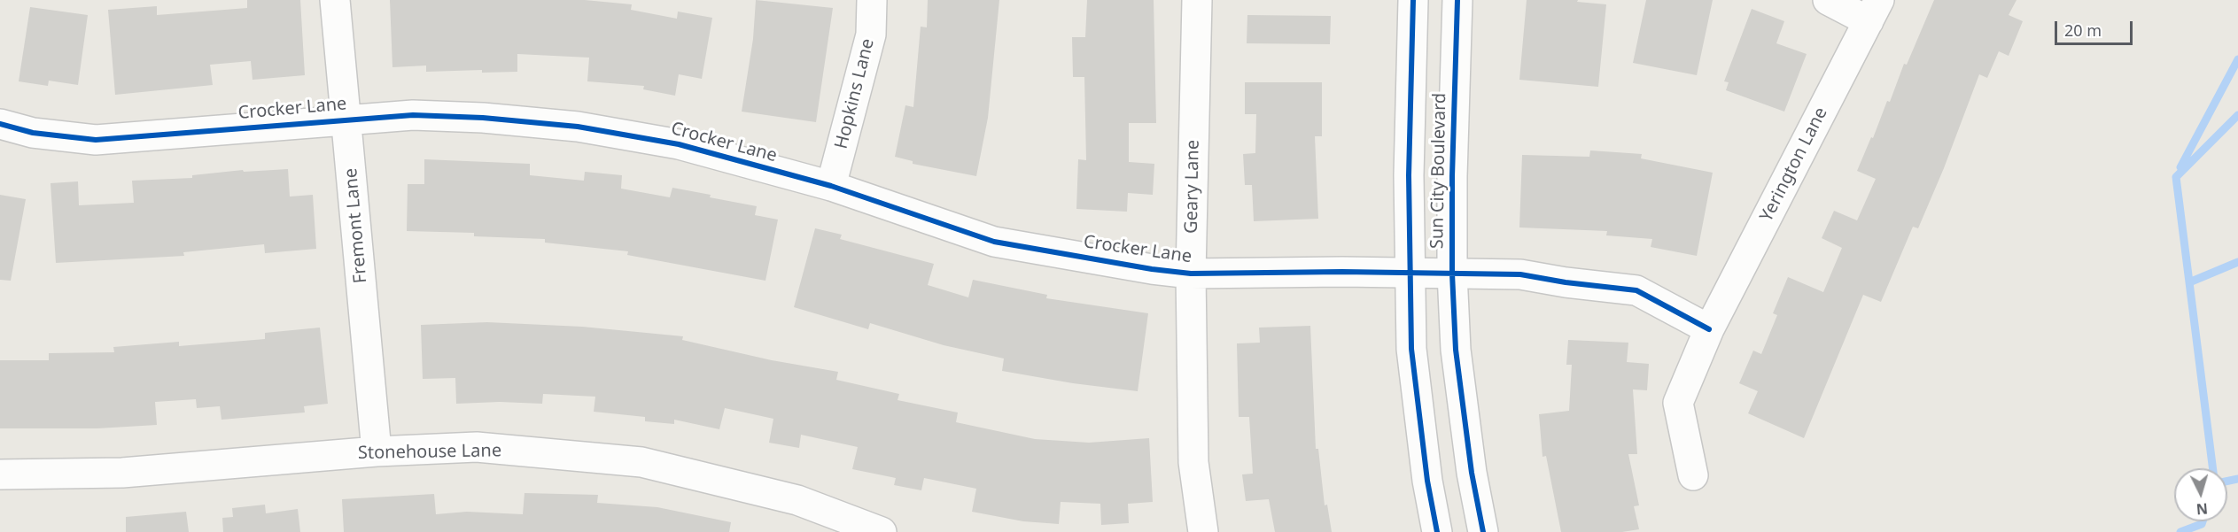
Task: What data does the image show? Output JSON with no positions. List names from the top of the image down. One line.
{"streets":{"street":["Hopkins Lane","Crocker Lane","Yerington Lane","Sun City Boulevard","Geary Lane","Fremont Lane","Stonehouse Lane"]},"crossings":[["Hopkins Lane","Crocker Lane"],["Crocker Lane","Yerington Lane"],["Crocker Lane","Sun City Boulevard"],["Crocker Lane","Geary Lane"],["Crocker Lane","Fremont Lane"],["Fremont Lane","Stonehouse Lane"]],"scale_bar":"20 m","north":"bottom"}
